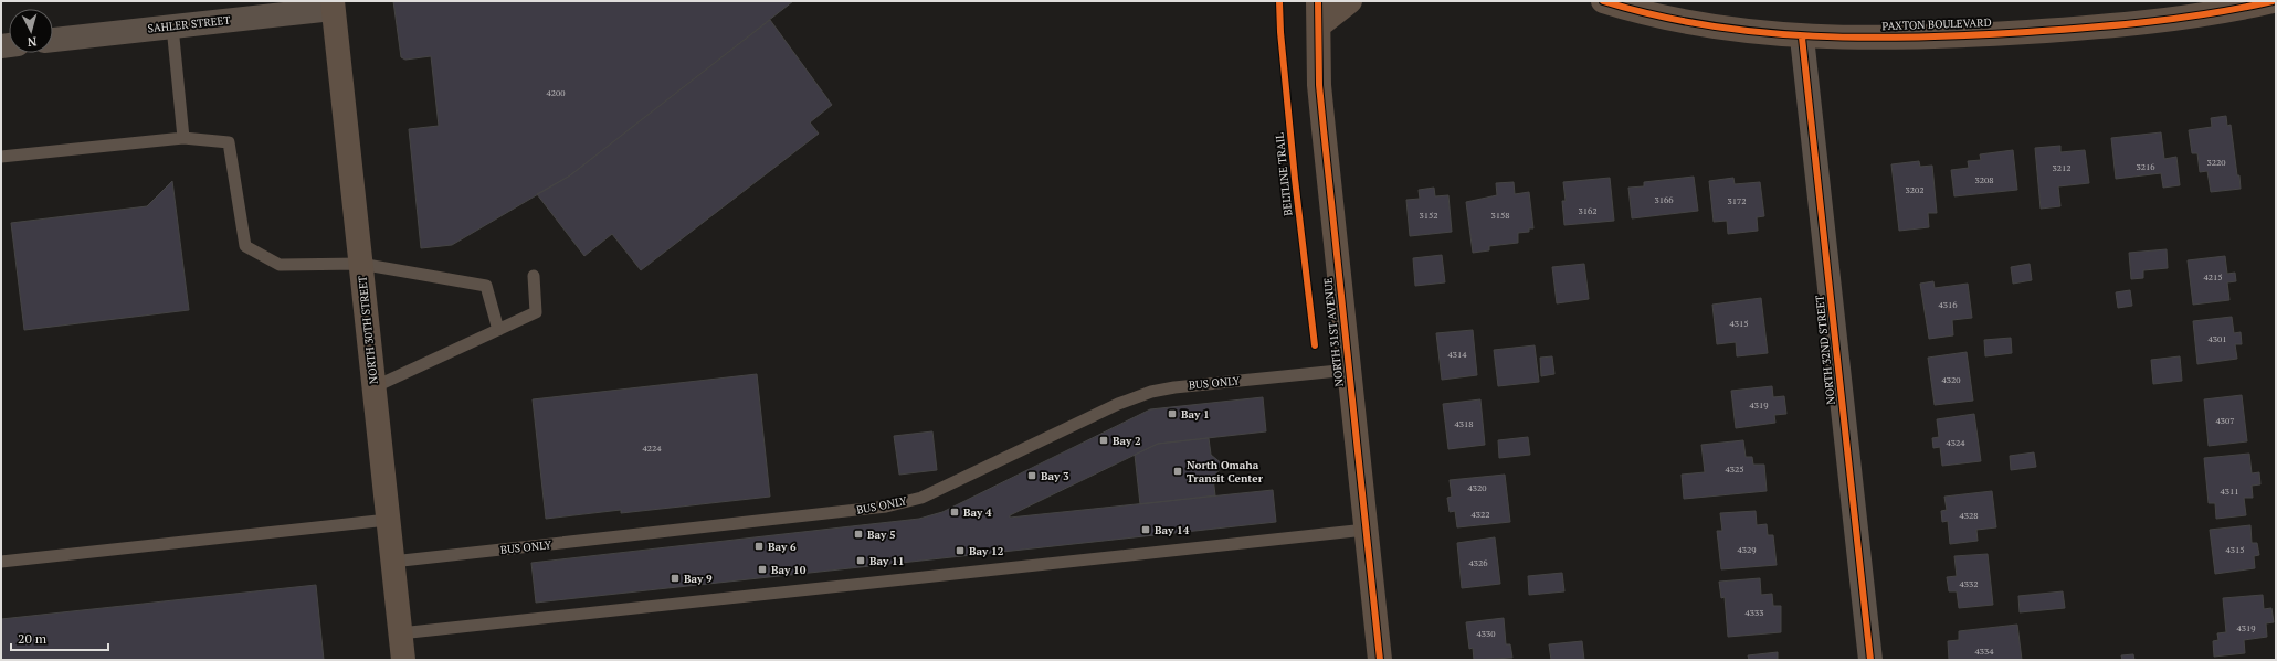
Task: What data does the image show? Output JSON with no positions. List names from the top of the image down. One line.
{"streets":{"street":["SAHLER STREET","PAXTON BOULEVARD","NORTH 30TH STREET","NORTH 31ST AVENUE","NORTH 32ND STREET"],"lane":["BUS ONLY"],"cycle path":["BELTLINE TRAIL"]},"crossings":[["SAHLER STREET","NORTH 30TH STREET"],["PAXTON BOULEVARD","NORTH 32ND STREET"],["NORTH 30TH STREET","BUS ONLY"],["NORTH 31ST AVENUE","BUS ONLY"]],"places":{"transit":["Bay 1","Bay 2","North Omaha Transit Center","Bay 3","Bay 4","Bay 14","Bay 5","Bay 6","Bay 12","Bay 11","Bay 10","Bay 9"]},"house_numbers":["4200","3220","3216","3212","3208","3202","3166","3172","3162","3152","3158","4215","4316","4315","4301","4314","4320","4319","4307","4318","4324","4224","4325","4320","4311","4322","4328","4329","4315","4326","4332","4333","4319","4330","4334"],"scale_bar":"20 m","north":"bottom"}
